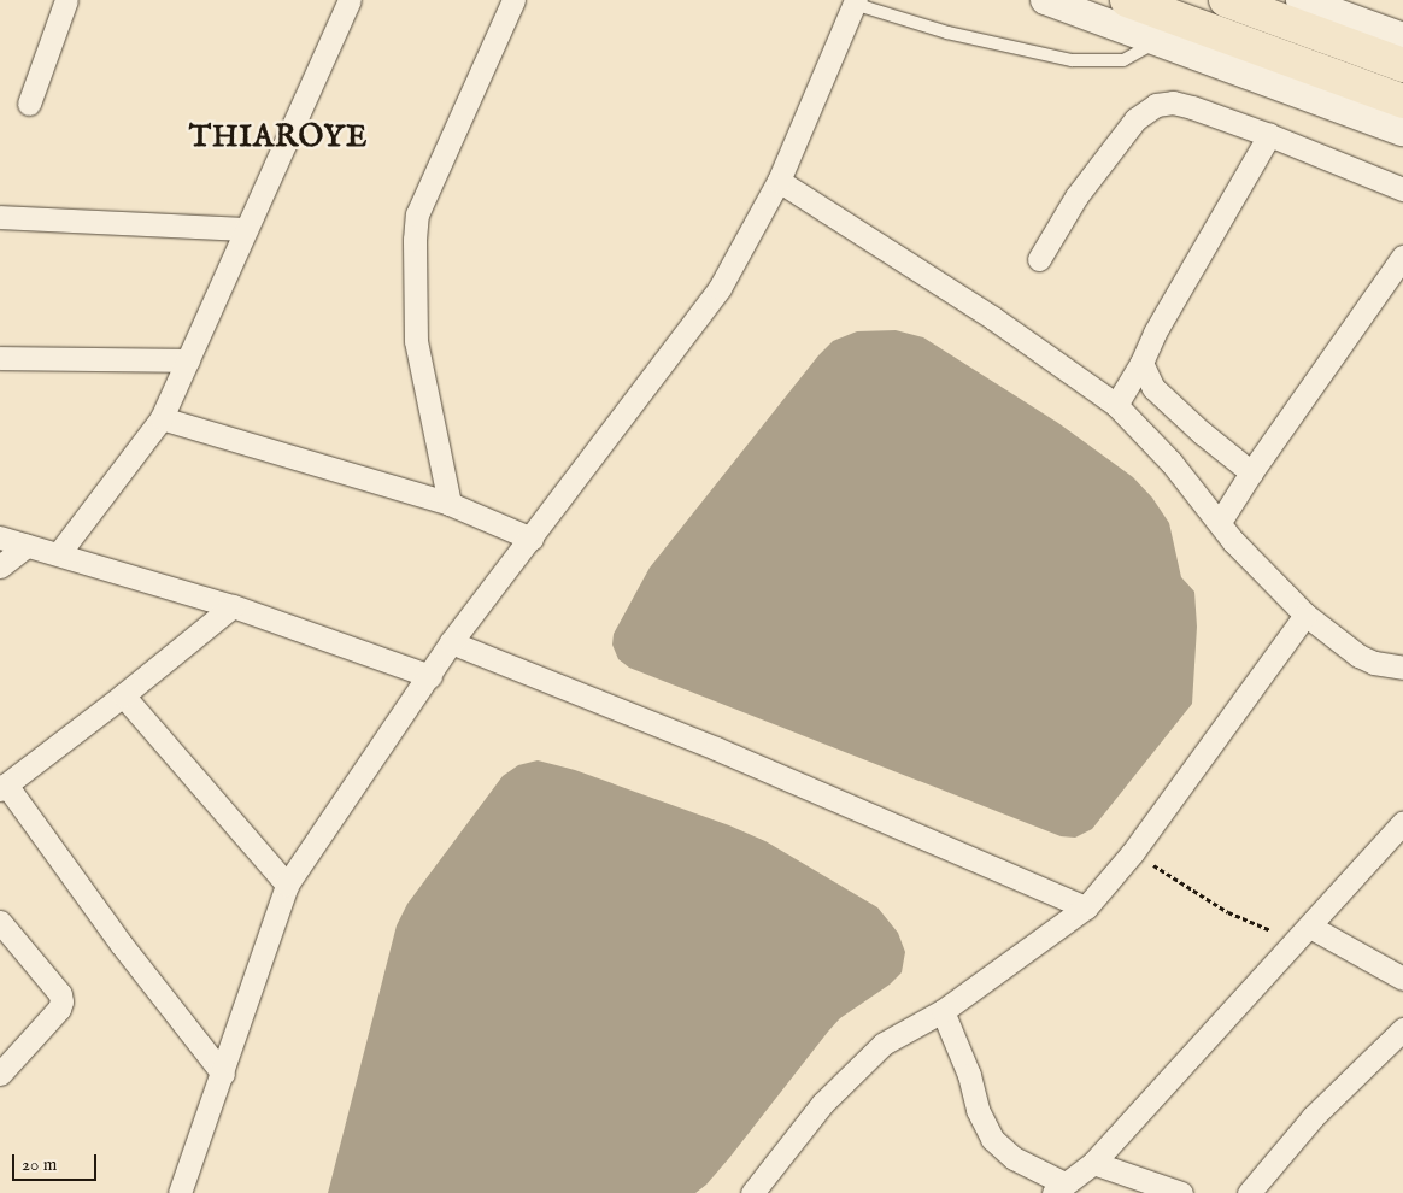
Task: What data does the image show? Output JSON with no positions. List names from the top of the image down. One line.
{"districts":["THIAROYE"],"scale_bar":"20 m"}
